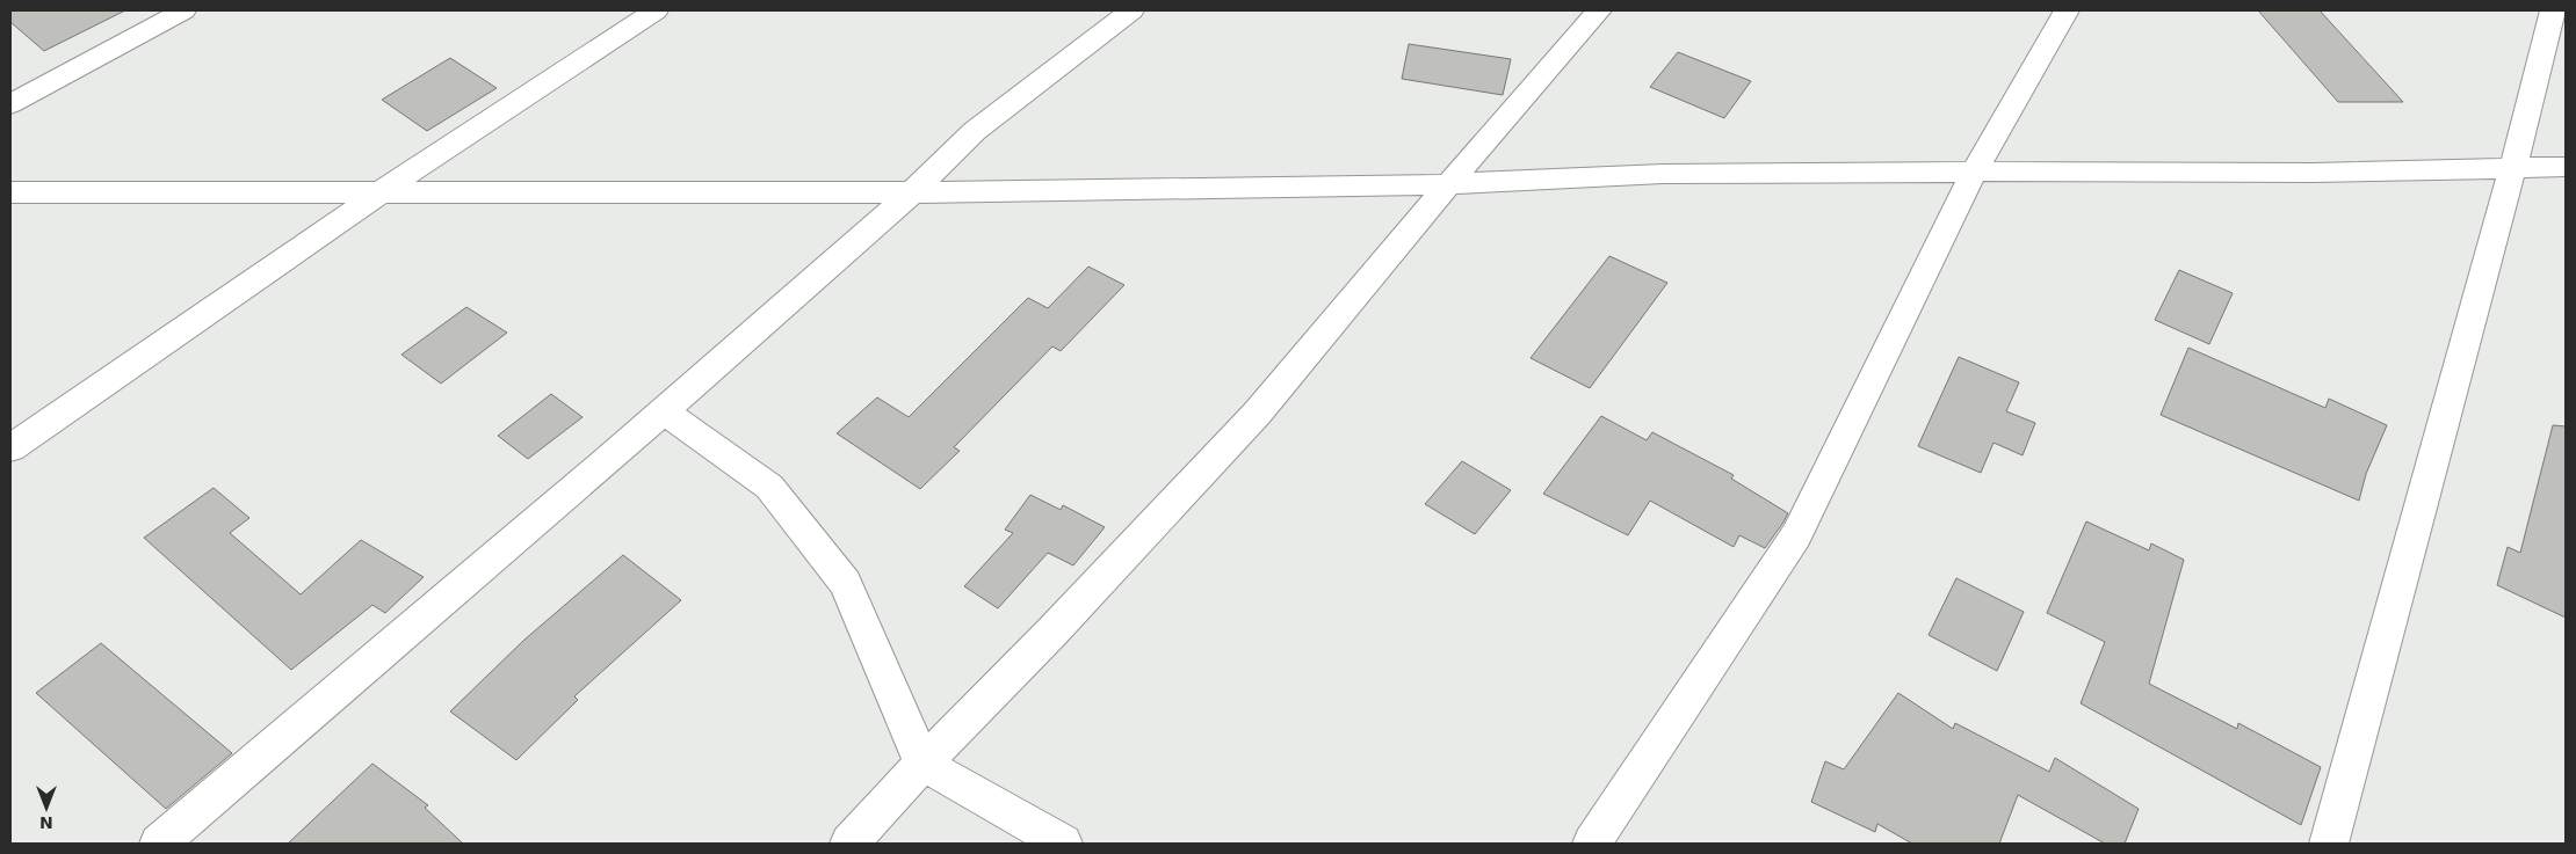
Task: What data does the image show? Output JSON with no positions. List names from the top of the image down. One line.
{"north":"bottom"}
